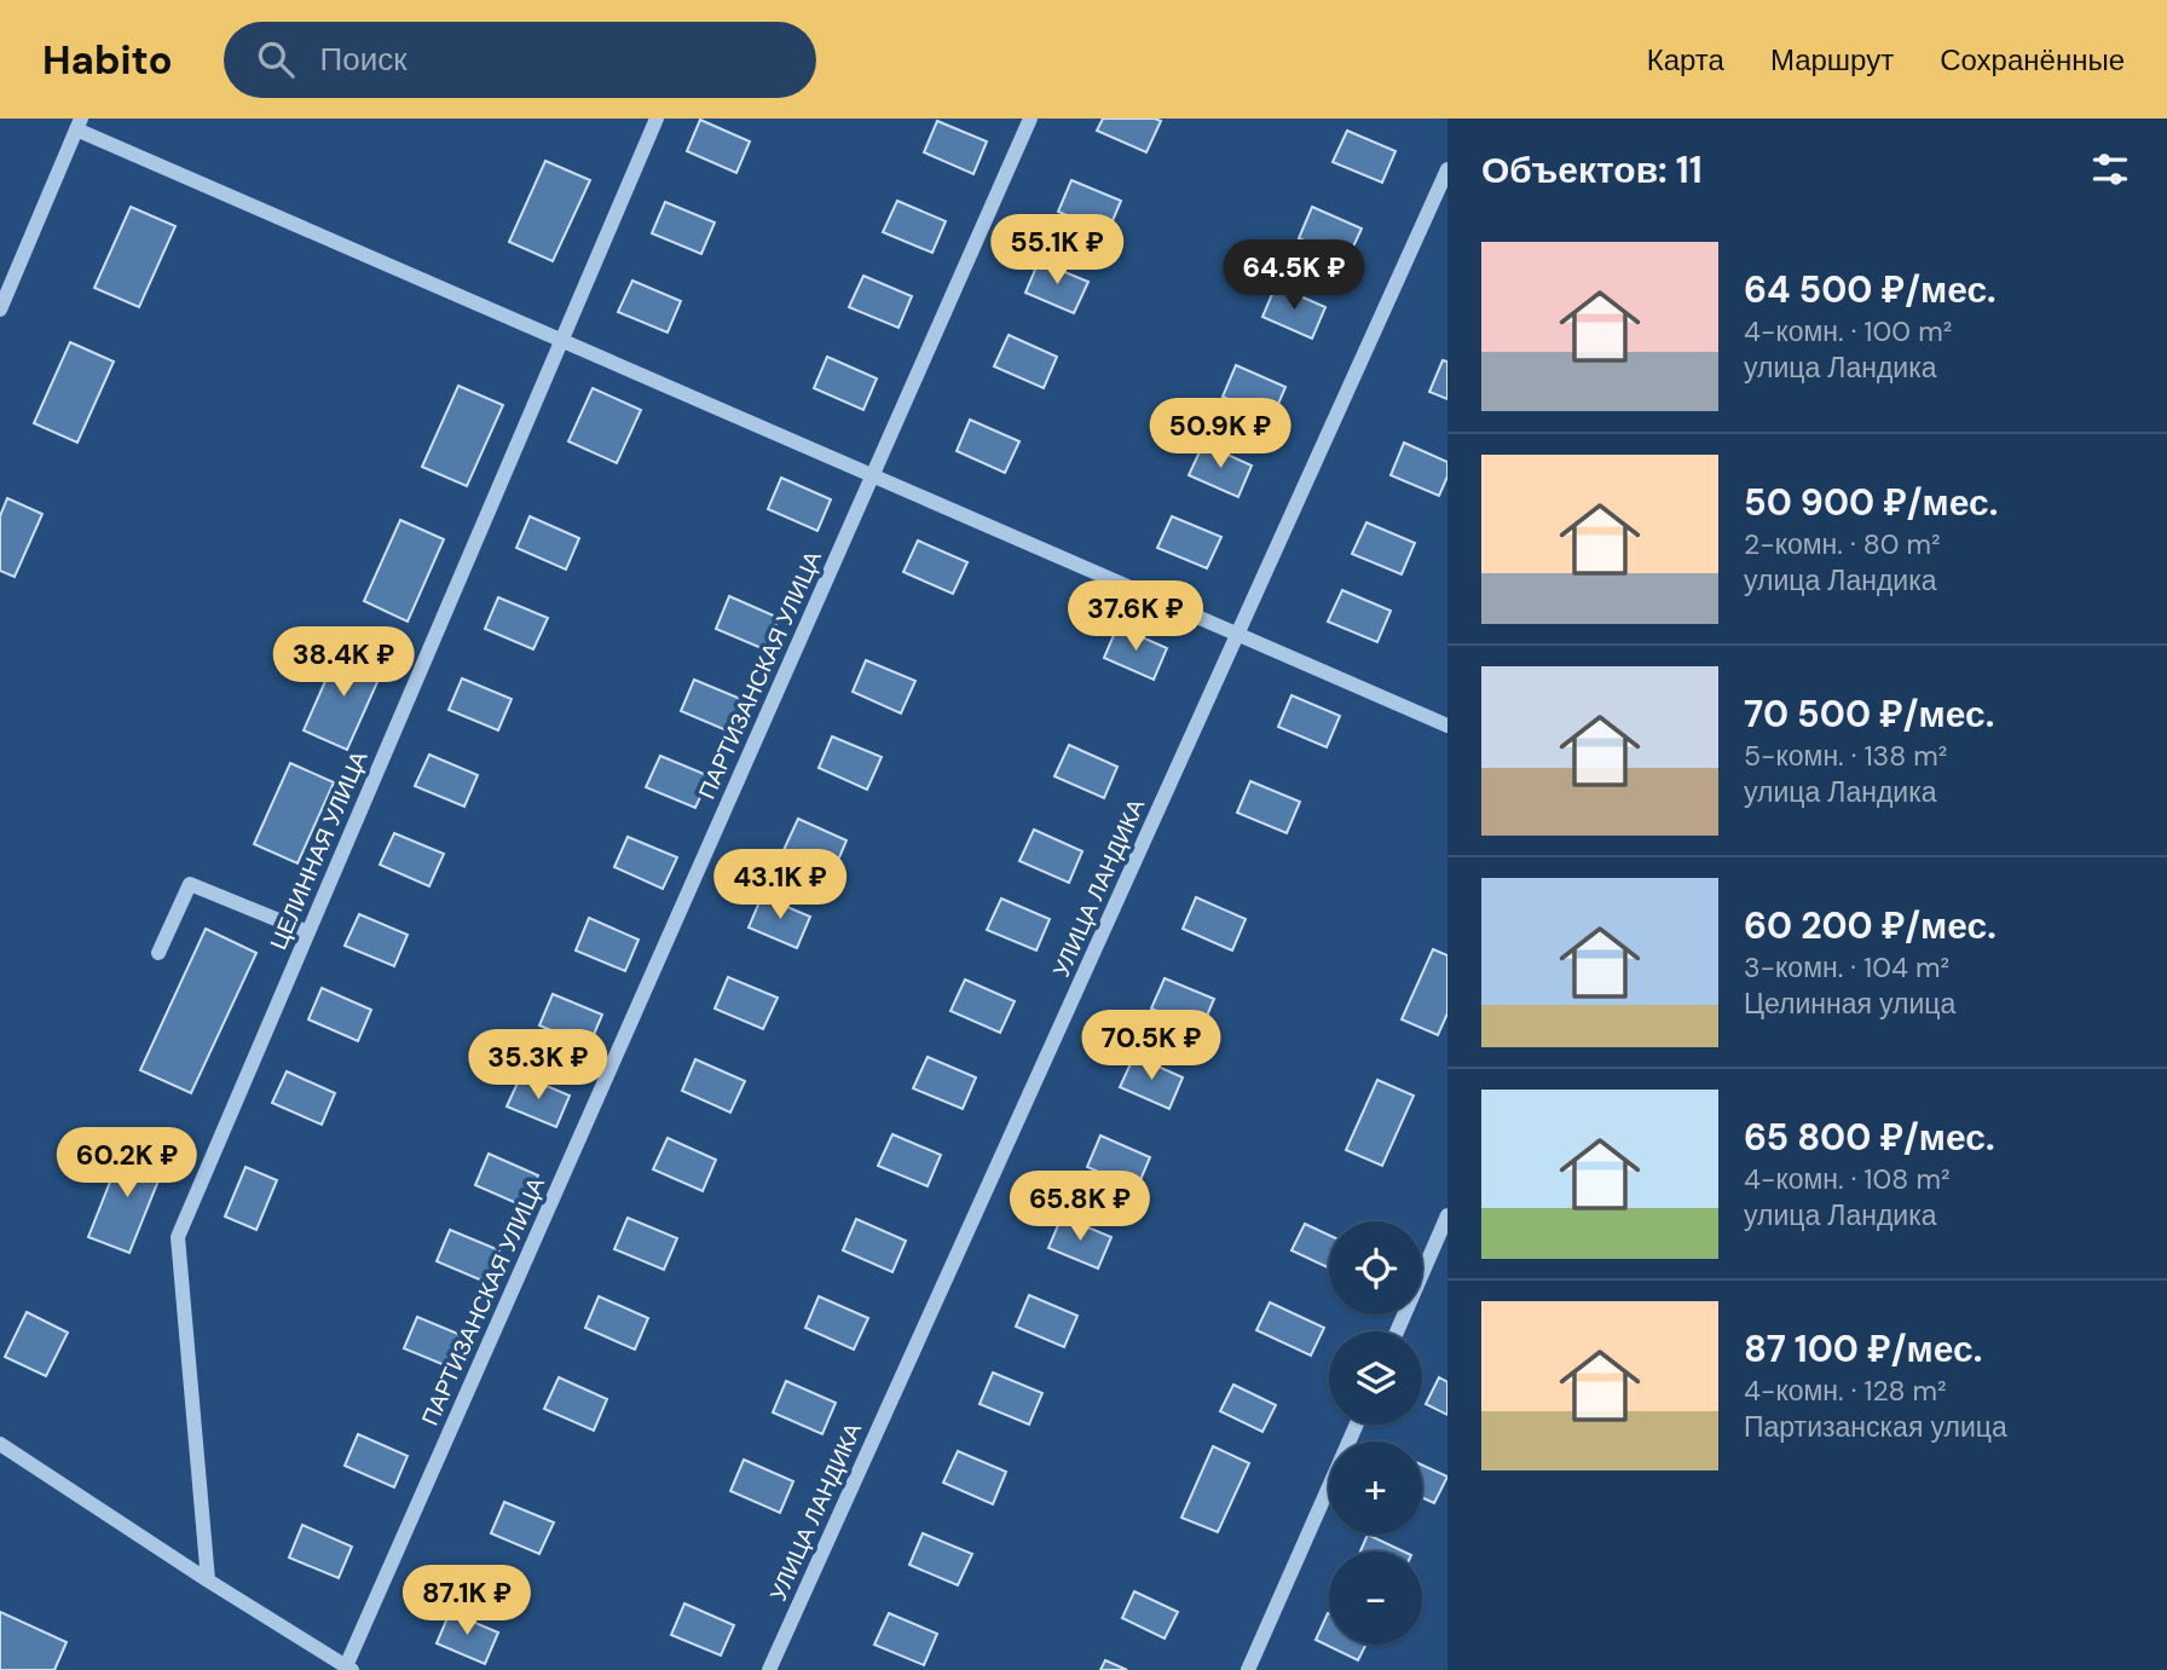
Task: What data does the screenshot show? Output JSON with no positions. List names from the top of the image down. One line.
{"streets":{"street":["ПАРТИЗАНСКАЯ УЛИЦА","ЦЕЛИННАЯ УЛИЦА","УЛИЦА ЛАНДИКА"]},"page":{"header":"Habito","search":"Поиск","nav":["Карта","Маршрут","Сохранённые"],"heading":"Объектов: 11","price":["55.1K ₽","64.5K ₽","50.9K ₽","37.6K ₽","38.4K ₽","43.1K ₽","70.5K ₽","35.3K ₽","60.2K ₽","65.8K ₽","87.1K ₽"],"list":[{"name":"64 500 ₽/мес.","note":"4-комн. · 100 m² · улица Ландика"},{"name":"50 900 ₽/мес.","note":"2-комн. · 80 m² · улица Ландика"},{"name":"70 500 ₽/мес.","note":"5-комн. · 138 m² · улица Ландика"},{"name":"60 200 ₽/мес.","note":"3-комн. · 104 m² · Целинная улица"},{"name":"65 800 ₽/мес.","note":"4-комн. · 108 m² · улица Ландика"},{"name":"87 100 ₽/мес.","note":"4-комн. · 128 m² · Партизанская улица"}],"map_buttons":["+","−"]}}
